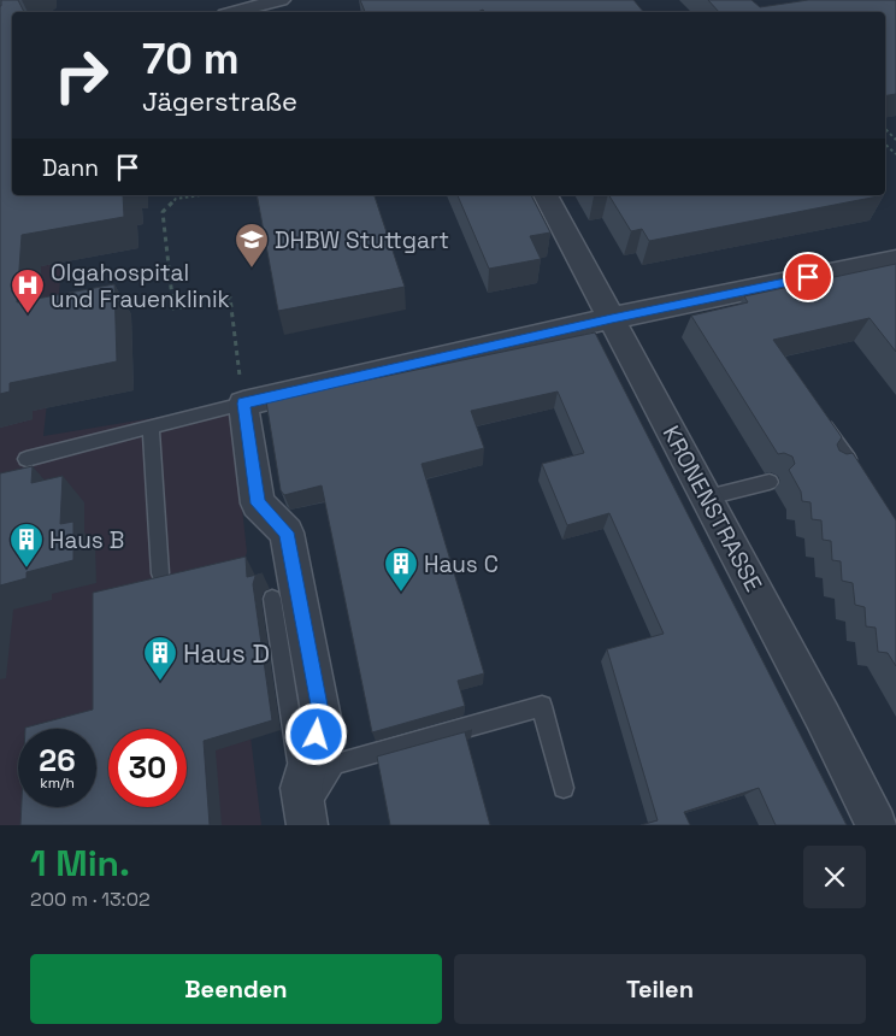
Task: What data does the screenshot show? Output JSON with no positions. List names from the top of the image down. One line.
{"streets":{"street":["KRONENSTRASSE"]},"places":{"school or university":["DHBW Stuttgart"],"hospital":["Olgahospital und Frauenklinik"],"building":["Haus B","Haus C","Haus D"]},"page":{"turn":["70 m","Jägerstraße"],"then":"Dann","speed":"26 km/h","limit":"30","heading":["1 Min.","200 m · 13:02"],"buttons":["Beenden","Teilen"]}}
